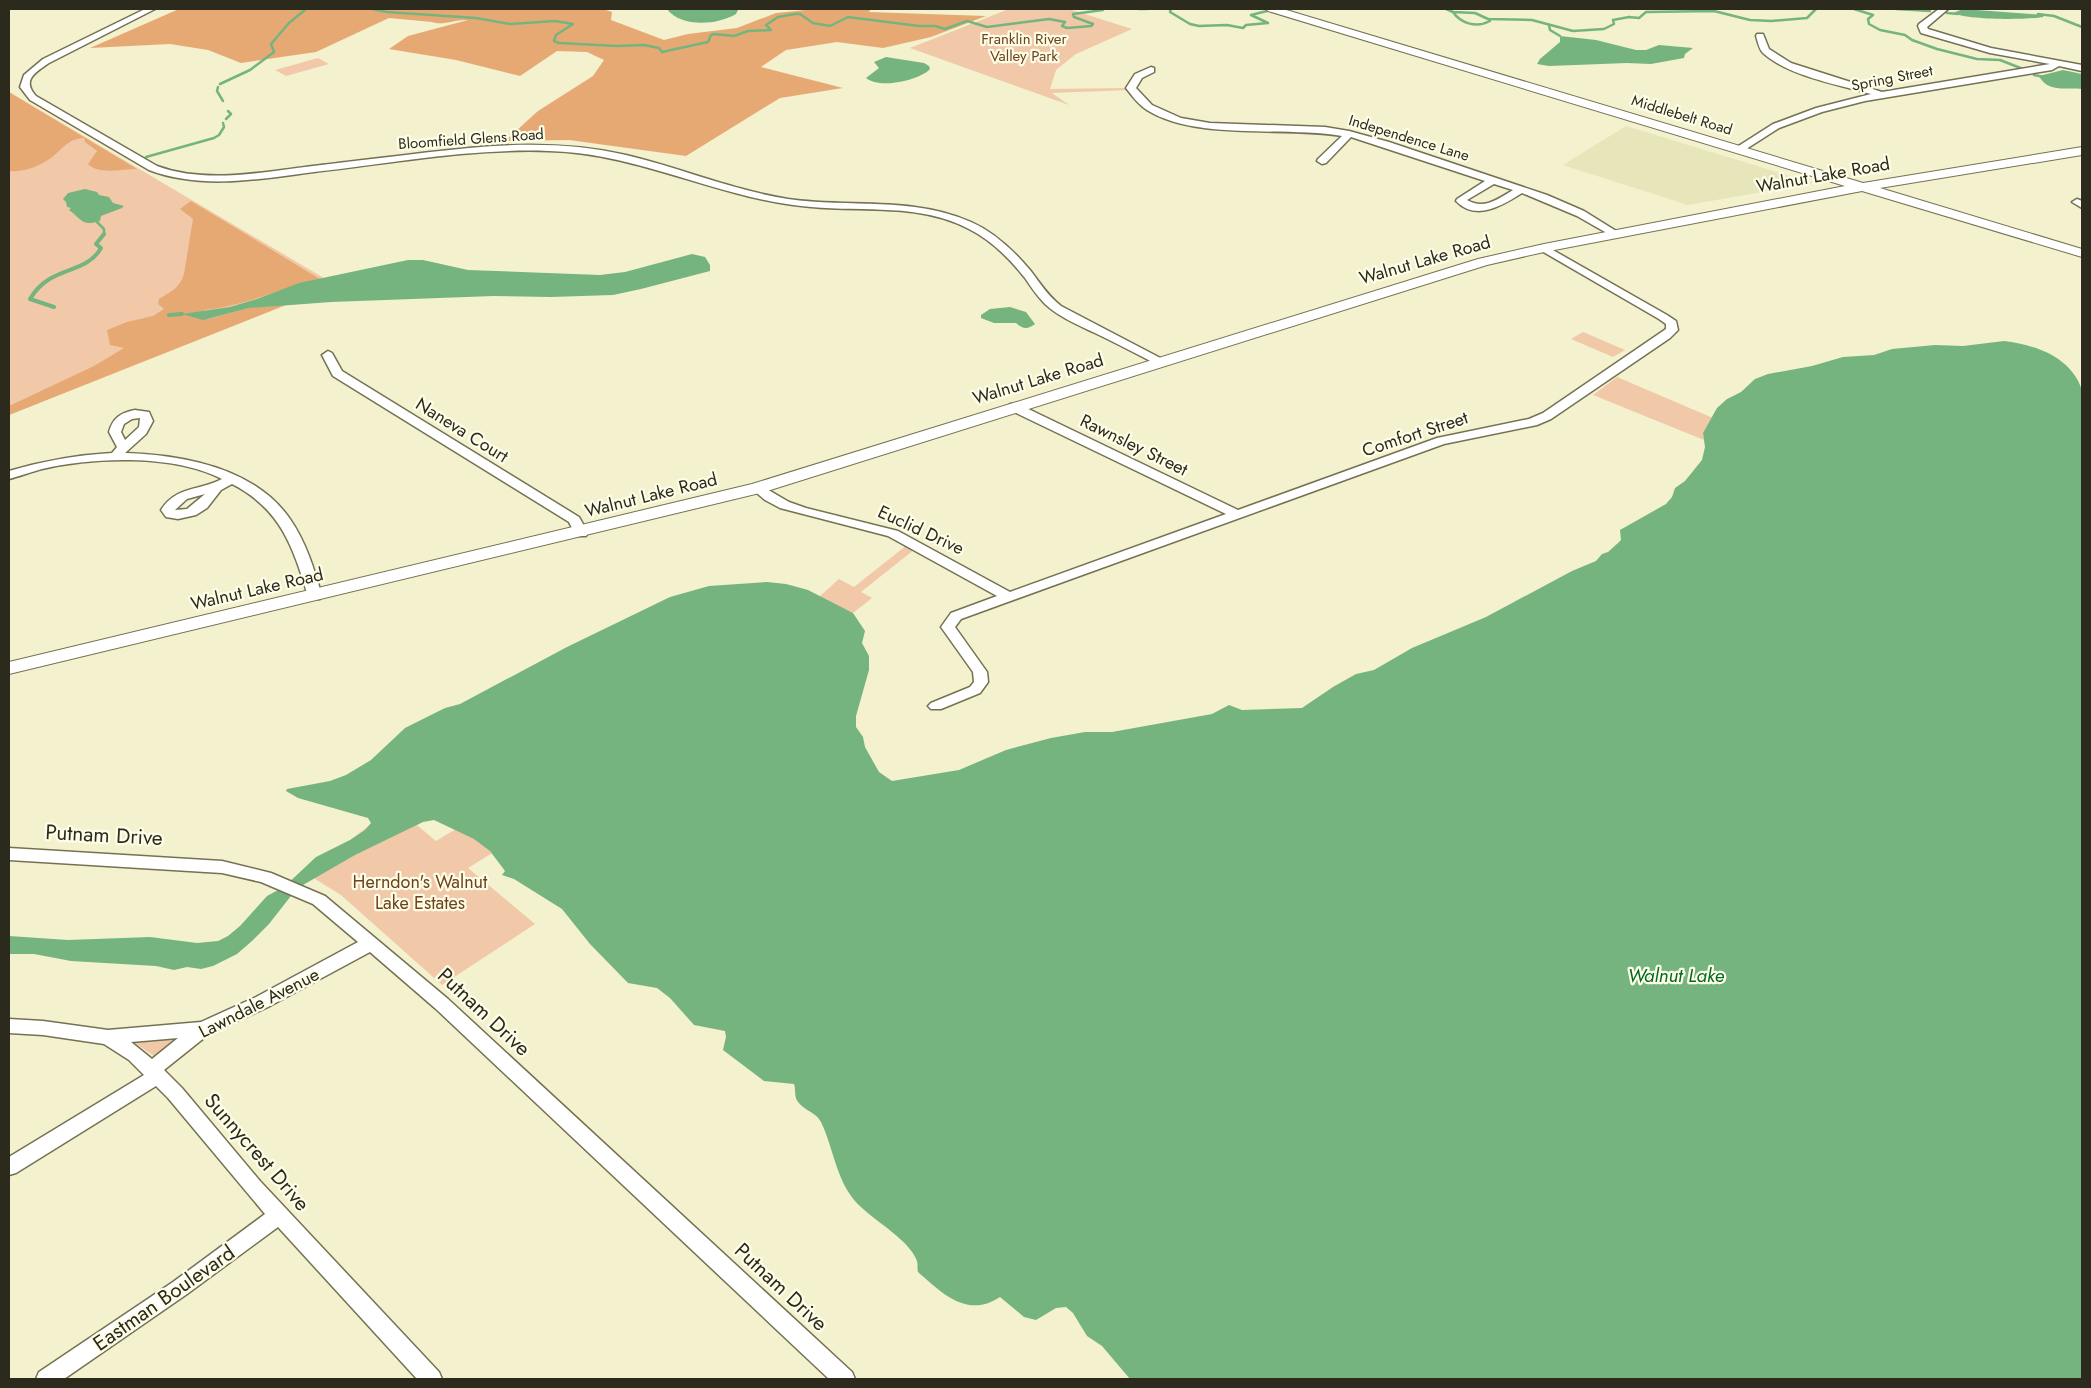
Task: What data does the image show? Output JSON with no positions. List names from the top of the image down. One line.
{"streets":{"street":["Spring Street","Middlebelt Road","Independence Lane","Bloomfield Glens Road","Walnut Lake Road","Naneva Court","Comfort Street","Rawnsley Street","Euclid Drive","Putnam Drive","Lawndale Avenue","Sunnycrest Drive","Eastman Boulevard"]},"crossings":[["Spring Street","Middlebelt Road"],["Middlebelt Road","Walnut Lake Road"],["Independence Lane","Walnut Lake Road"],["Bloomfield Glens Road","Walnut Lake Road"],["Walnut Lake Road","Naneva Court"],["Walnut Lake Road","Comfort Street"],["Walnut Lake Road","Rawnsley Street"],["Walnut Lake Road","Euclid Drive"],["Comfort Street","Rawnsley Street"],["Comfort Street","Euclid Drive"],["Putnam Drive","Lawndale Avenue"],["Lawndale Avenue","Sunnycrest Drive"],["Sunnycrest Drive","Eastman Boulevard"]],"water":["Walnut Lake"],"parks":["Franklin River Valley Park","Herndon's Walnut Lake Estates"]}
